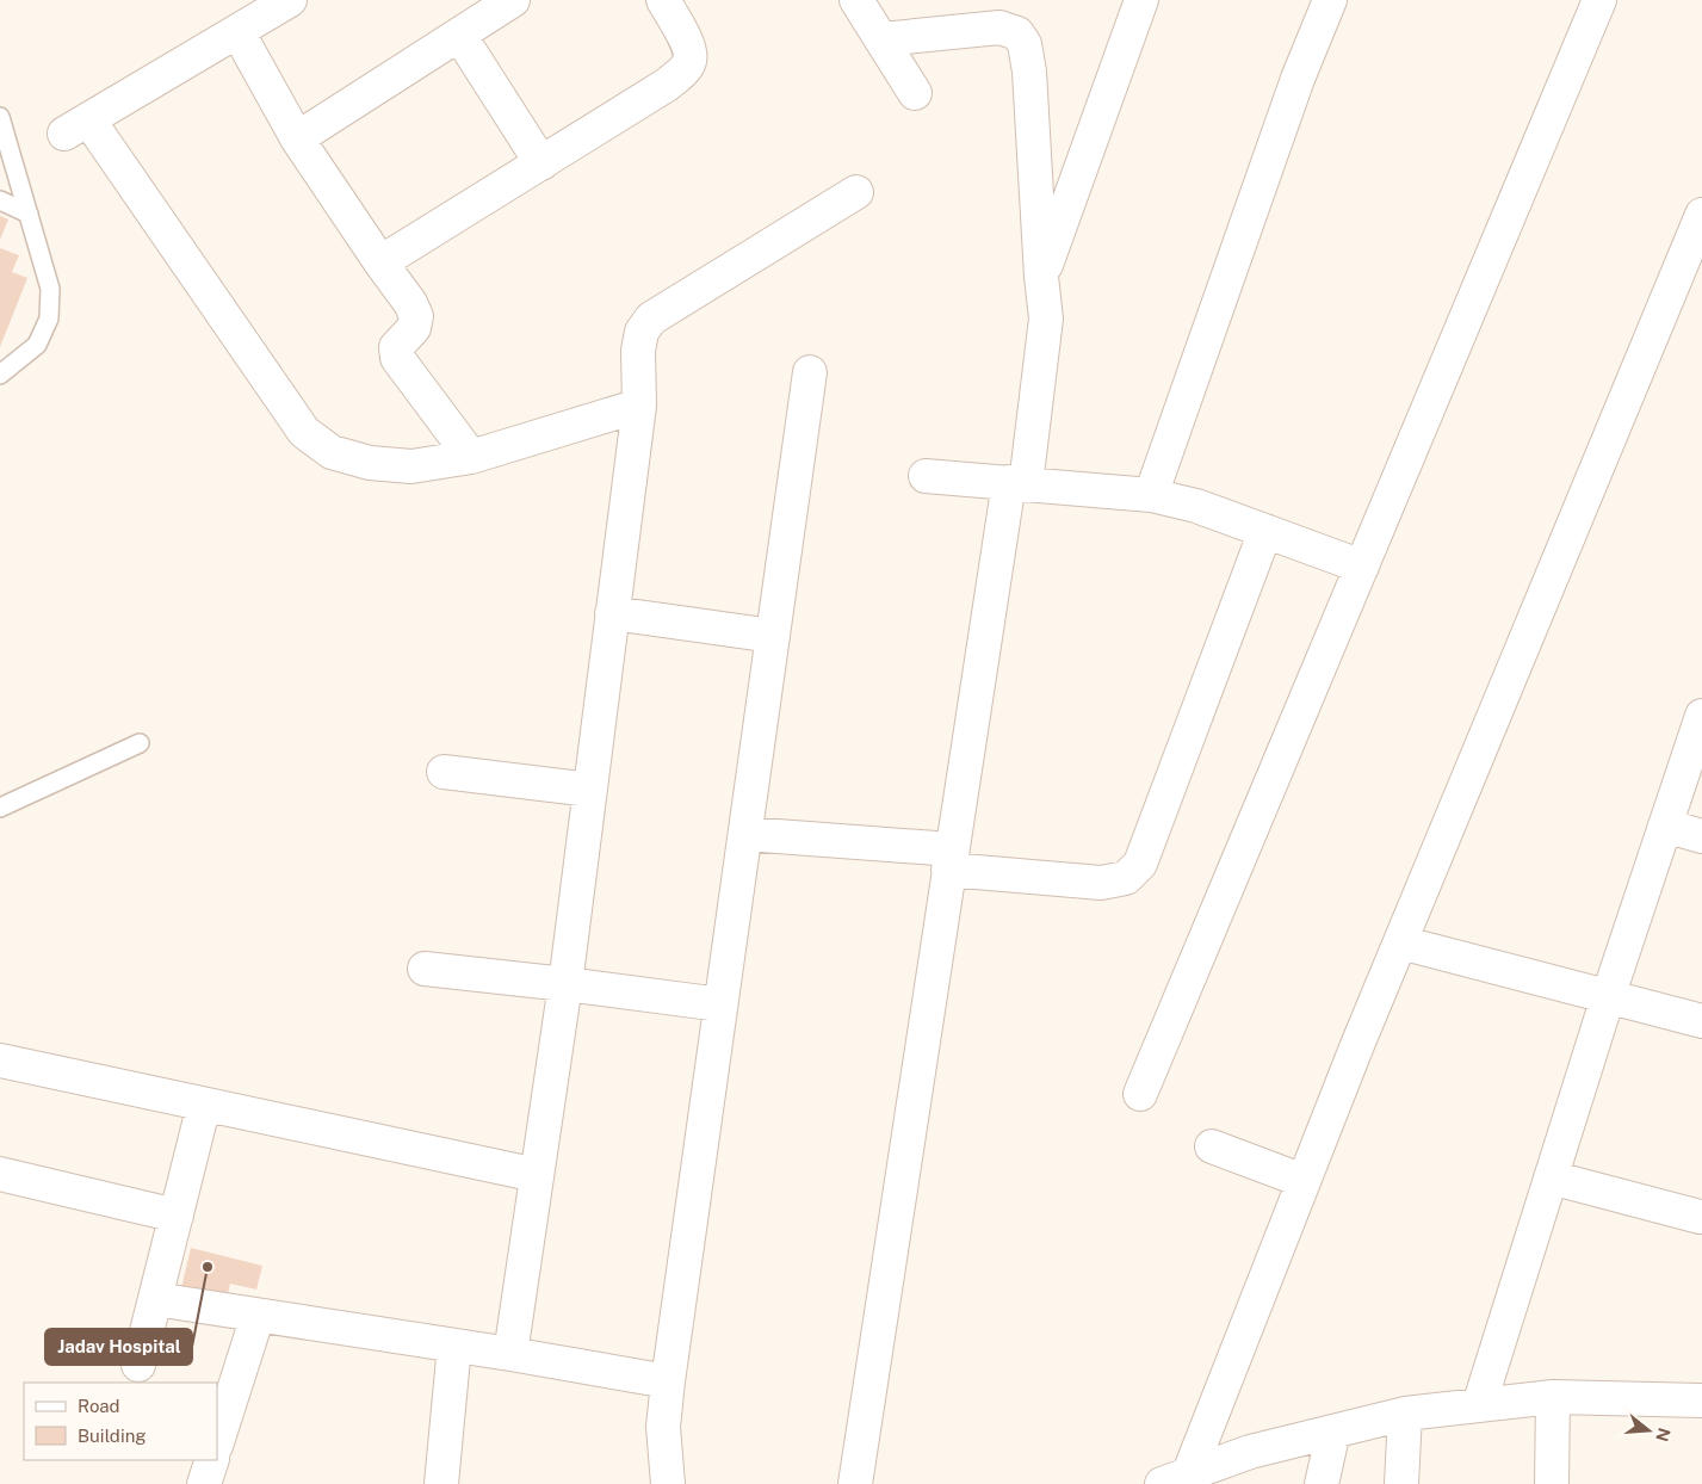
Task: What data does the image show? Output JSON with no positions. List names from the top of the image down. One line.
{"places":["Jadav Hospital"],"legend":["Road","Building"],"north":"right"}
